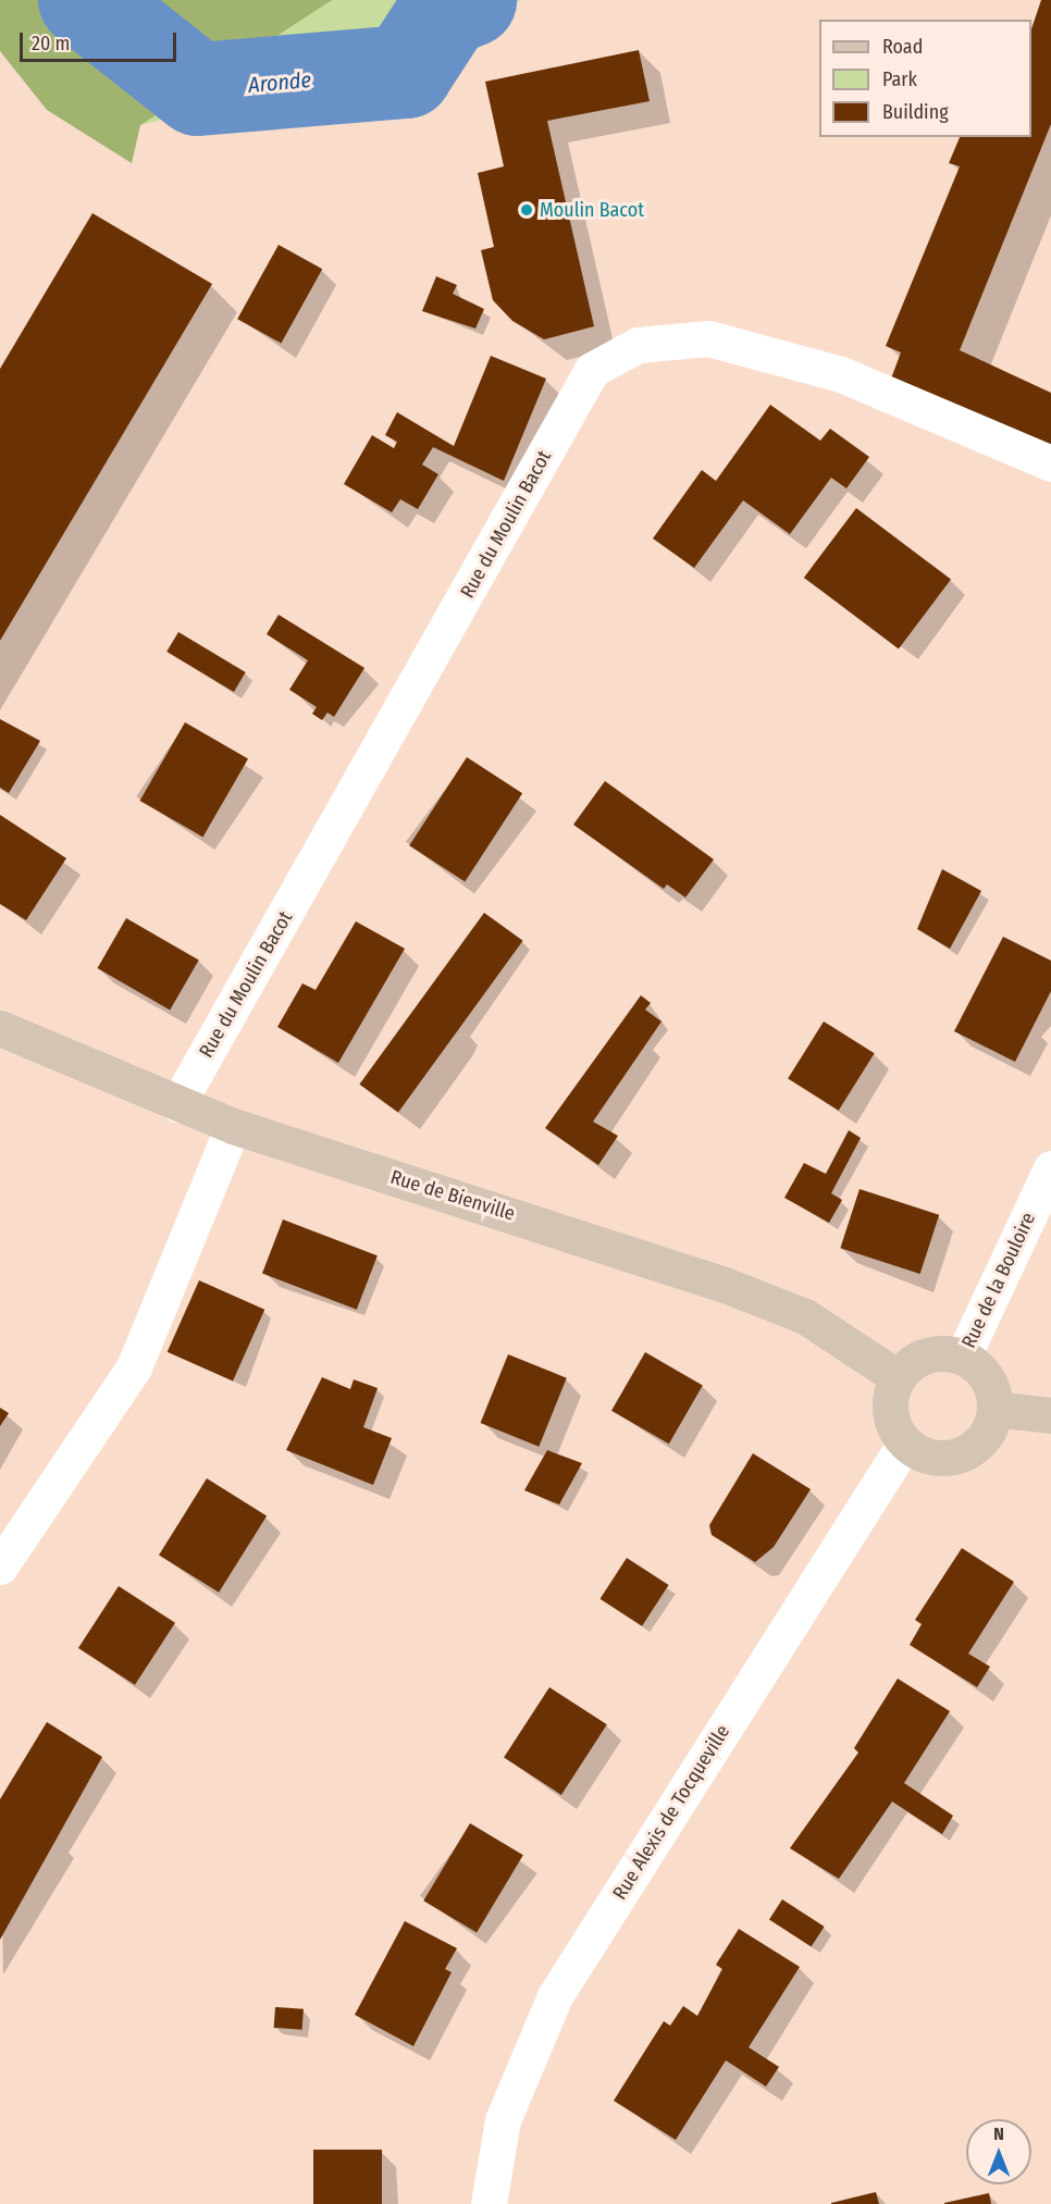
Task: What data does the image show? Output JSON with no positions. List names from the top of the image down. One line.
{"streets":{"street":["Rue du Moulin Bacot","Rue de Bienville","Rue de la Bouloire","Rue Alexis de Tocqueville"]},"crossings":[["Rue du Moulin Bacot","Rue de Bienville"],["Rue de Bienville","Rue de la Bouloire"],["Rue de Bienville","Rue Alexis de Tocqueville"],["Rue de la Bouloire","Rue Alexis de Tocqueville"]],"water":["Aronde"],"places":["Moulin Bacot"],"legend":["Road","Park","Building"],"scale_bar":"20 m","north":"top"}
